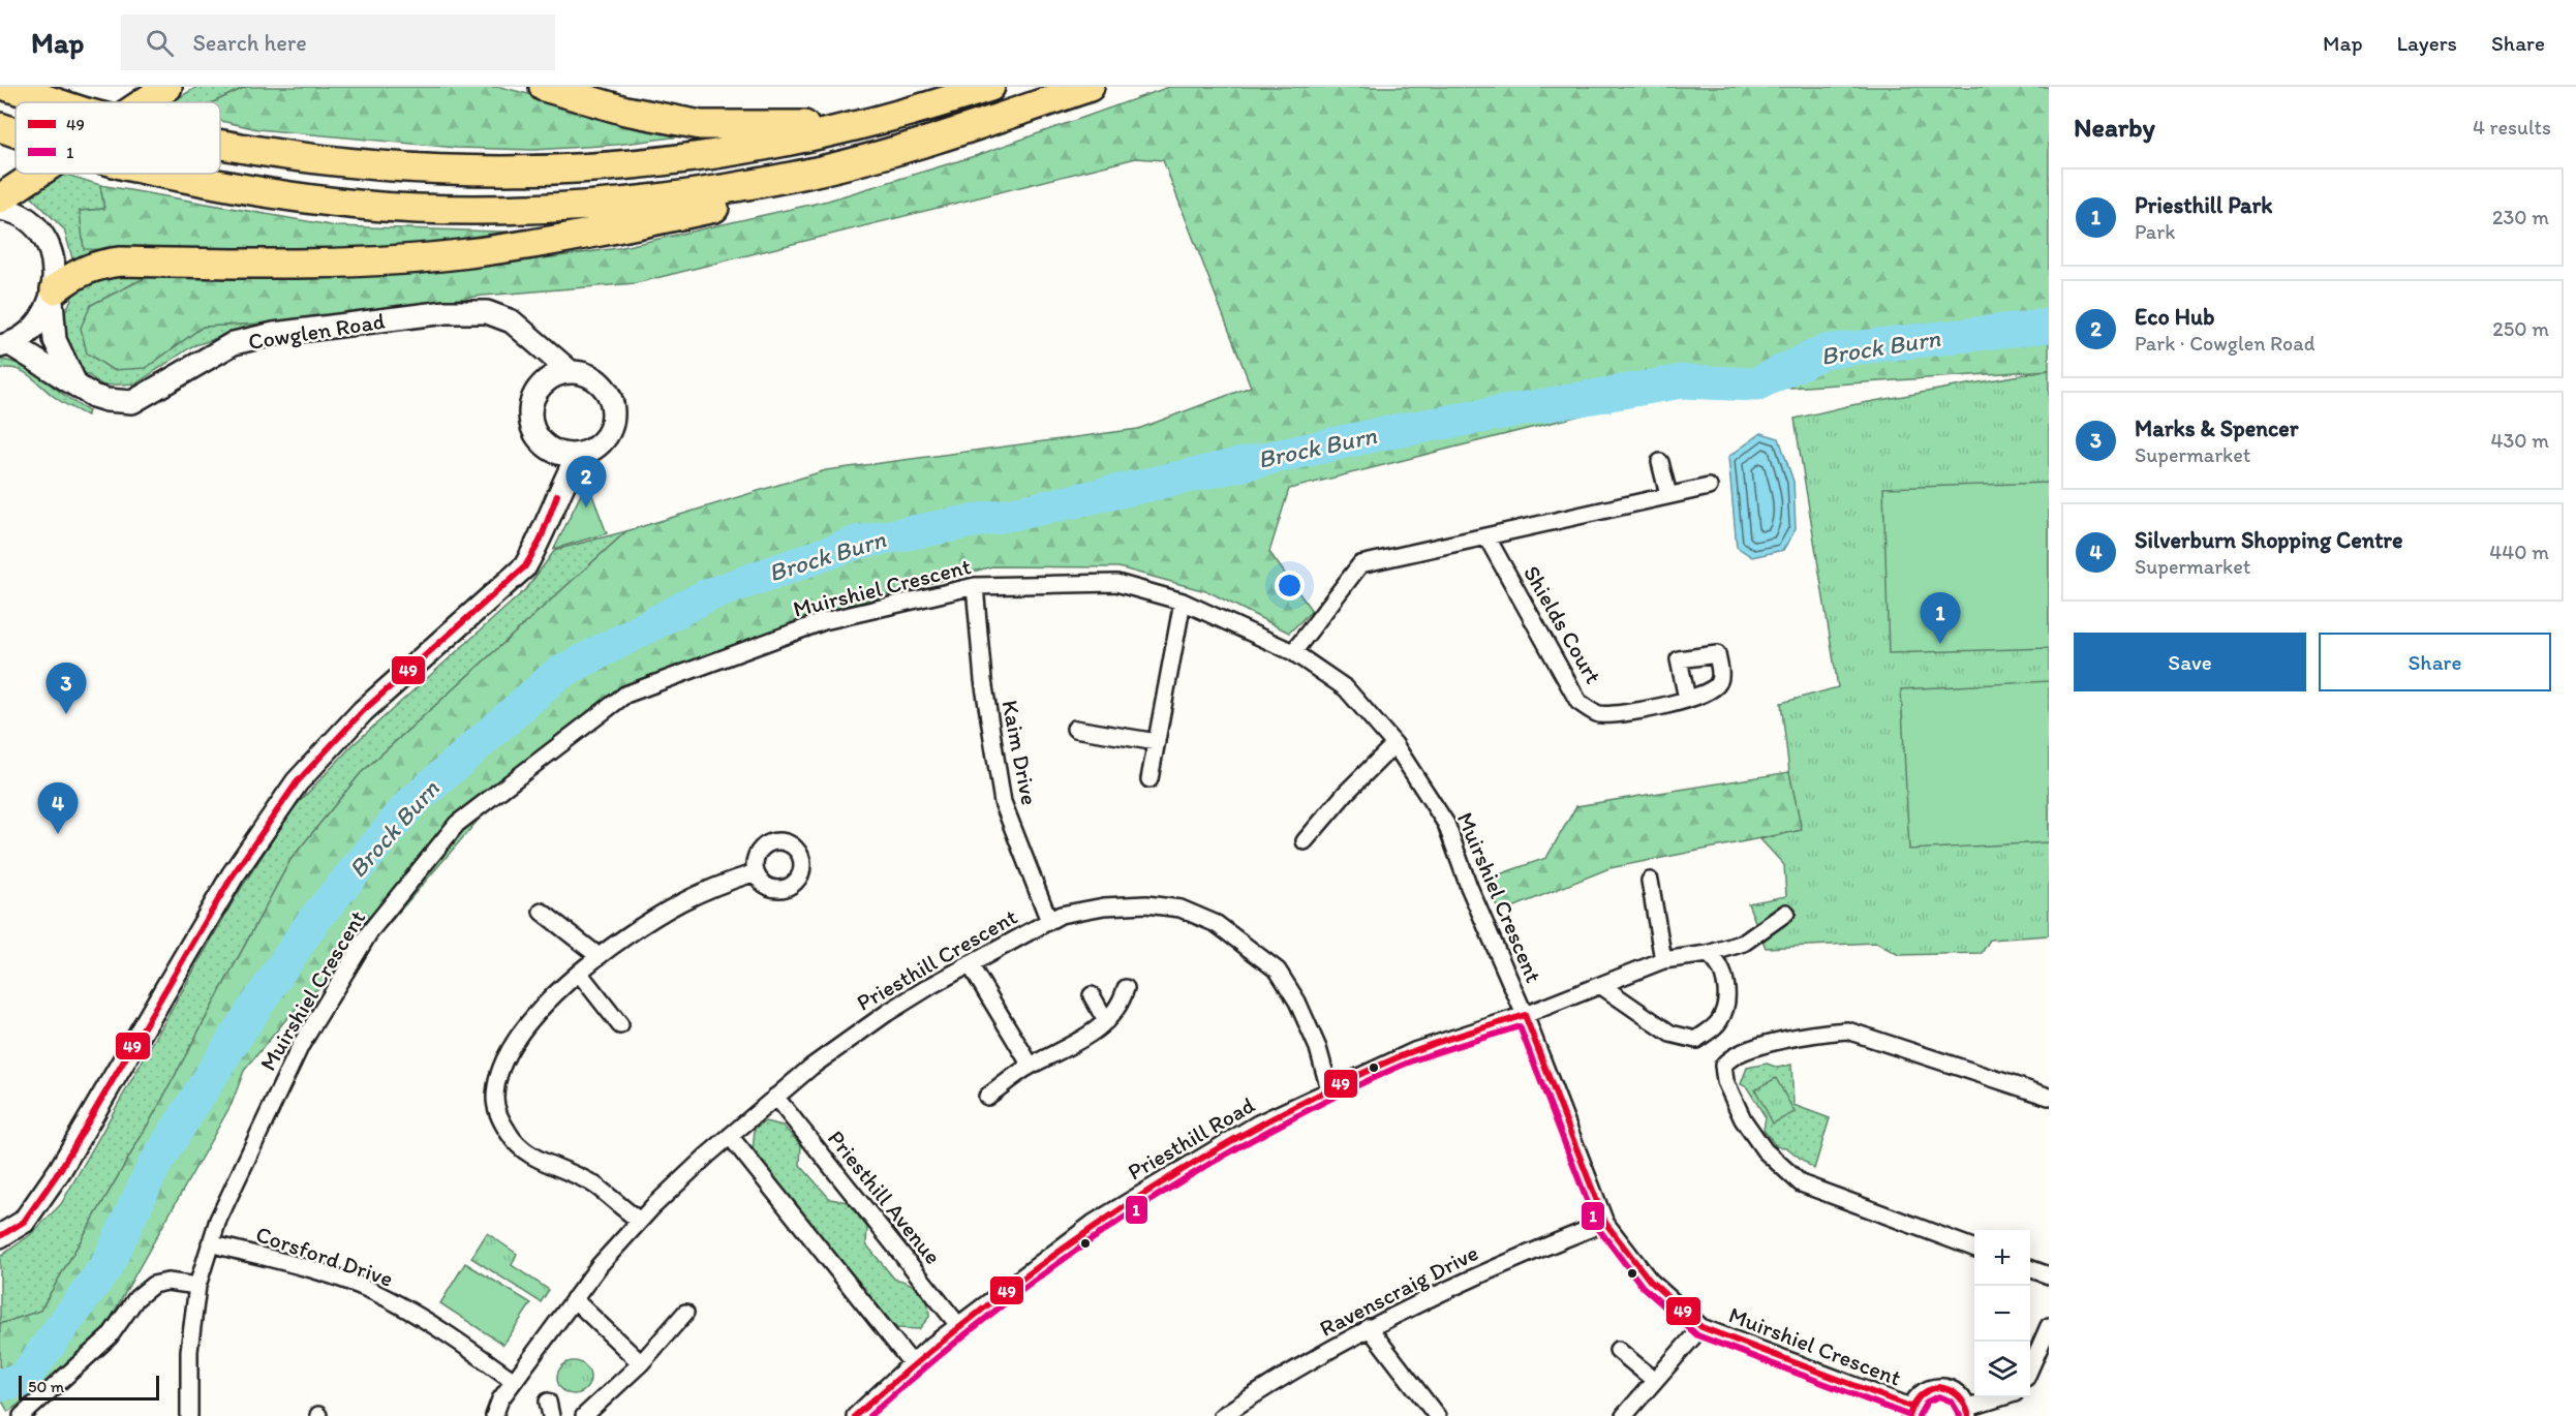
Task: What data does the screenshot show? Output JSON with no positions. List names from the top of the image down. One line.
{"streets":{"street":["Cowglen Road","Muirshiel Crescent","Shields Court","Kaim Drive","Priesthill Crescent","Priesthill Road","Priesthill Avenue","Corsford Drive","Ravenscraig Drive"]},"crossings":[["Muirshiel Crescent","Kaim Drive"],["Muirshiel Crescent","Priesthill Road"],["Muirshiel Crescent","Corsford Drive"],["Muirshiel Crescent","Ravenscraig Drive"],["Kaim Drive","Priesthill Crescent"],["Priesthill Crescent","Priesthill Road"],["Priesthill Crescent","Priesthill Avenue"],["Priesthill Crescent","Corsford Drive"],["Priesthill Road","Priesthill Avenue"]],"water":["Brock Burn"],"lines":["transit line 49","transit line 1"],"legend":["49","1"],"scale_bar":"50 m","page":{"header":"Map","search":"Search here","nav":["Map","Layers","Share"],"heading":["Nearby","4 results"],"list":[{"mark":"1","name":"Priesthill Park","note":"Park","value":"230 m"},{"mark":"2","name":"Eco Hub","note":"Park · Cowglen Road","value":"250 m"},{"mark":"3","name":"Marks & Spencer","note":"Supermarket","value":"430 m"},{"mark":"4","name":"Silverburn Shopping Centre","note":"Supermarket","value":"440 m"}],"pins":["2","1","3","4"],"buttons":["Save","Share"],"map_buttons":["+","−"],"scale":"50 m"}}
